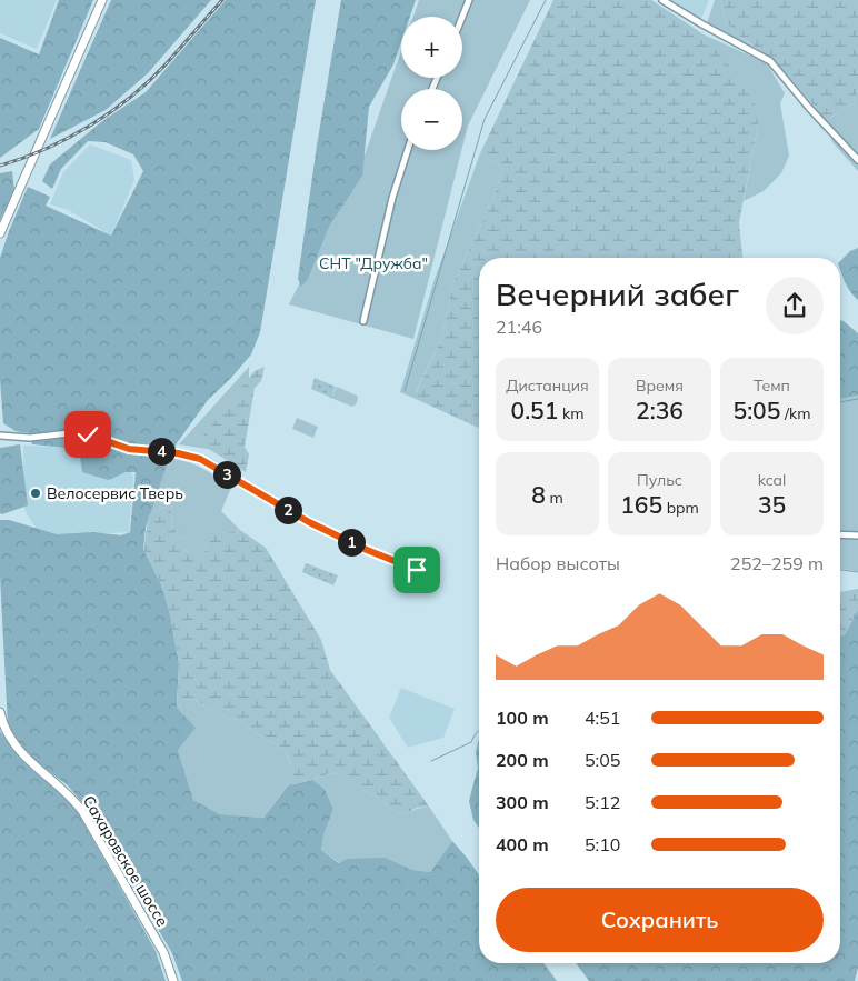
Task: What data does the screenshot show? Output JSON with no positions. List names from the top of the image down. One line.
{"streets":{"main road":["Сахаровское шоссе"]},"parks":["СНТ \"Дружба\""],"places":["Велосервис Тверь"],"page":{"map_buttons":["+","−"],"heading":["Вечерний забег","21:46"],"stats":[["Дистанция","0.51 km"],["Время","2:36"],["Темп","5:05 /km"],["8 m"],["Пульс","165 bpm"],["kcal","35"]],"pins":["4","3","2","1"],"chart":["Набор высоты","252–259 m"],"list":[{"name":"100 m","note":"4:51"},{"name":"200 m","note":"5:05"},{"name":"300 m","note":"5:12"},{"name":"400 m","note":"5:10"}],"buttons":"Сохранить"}}
